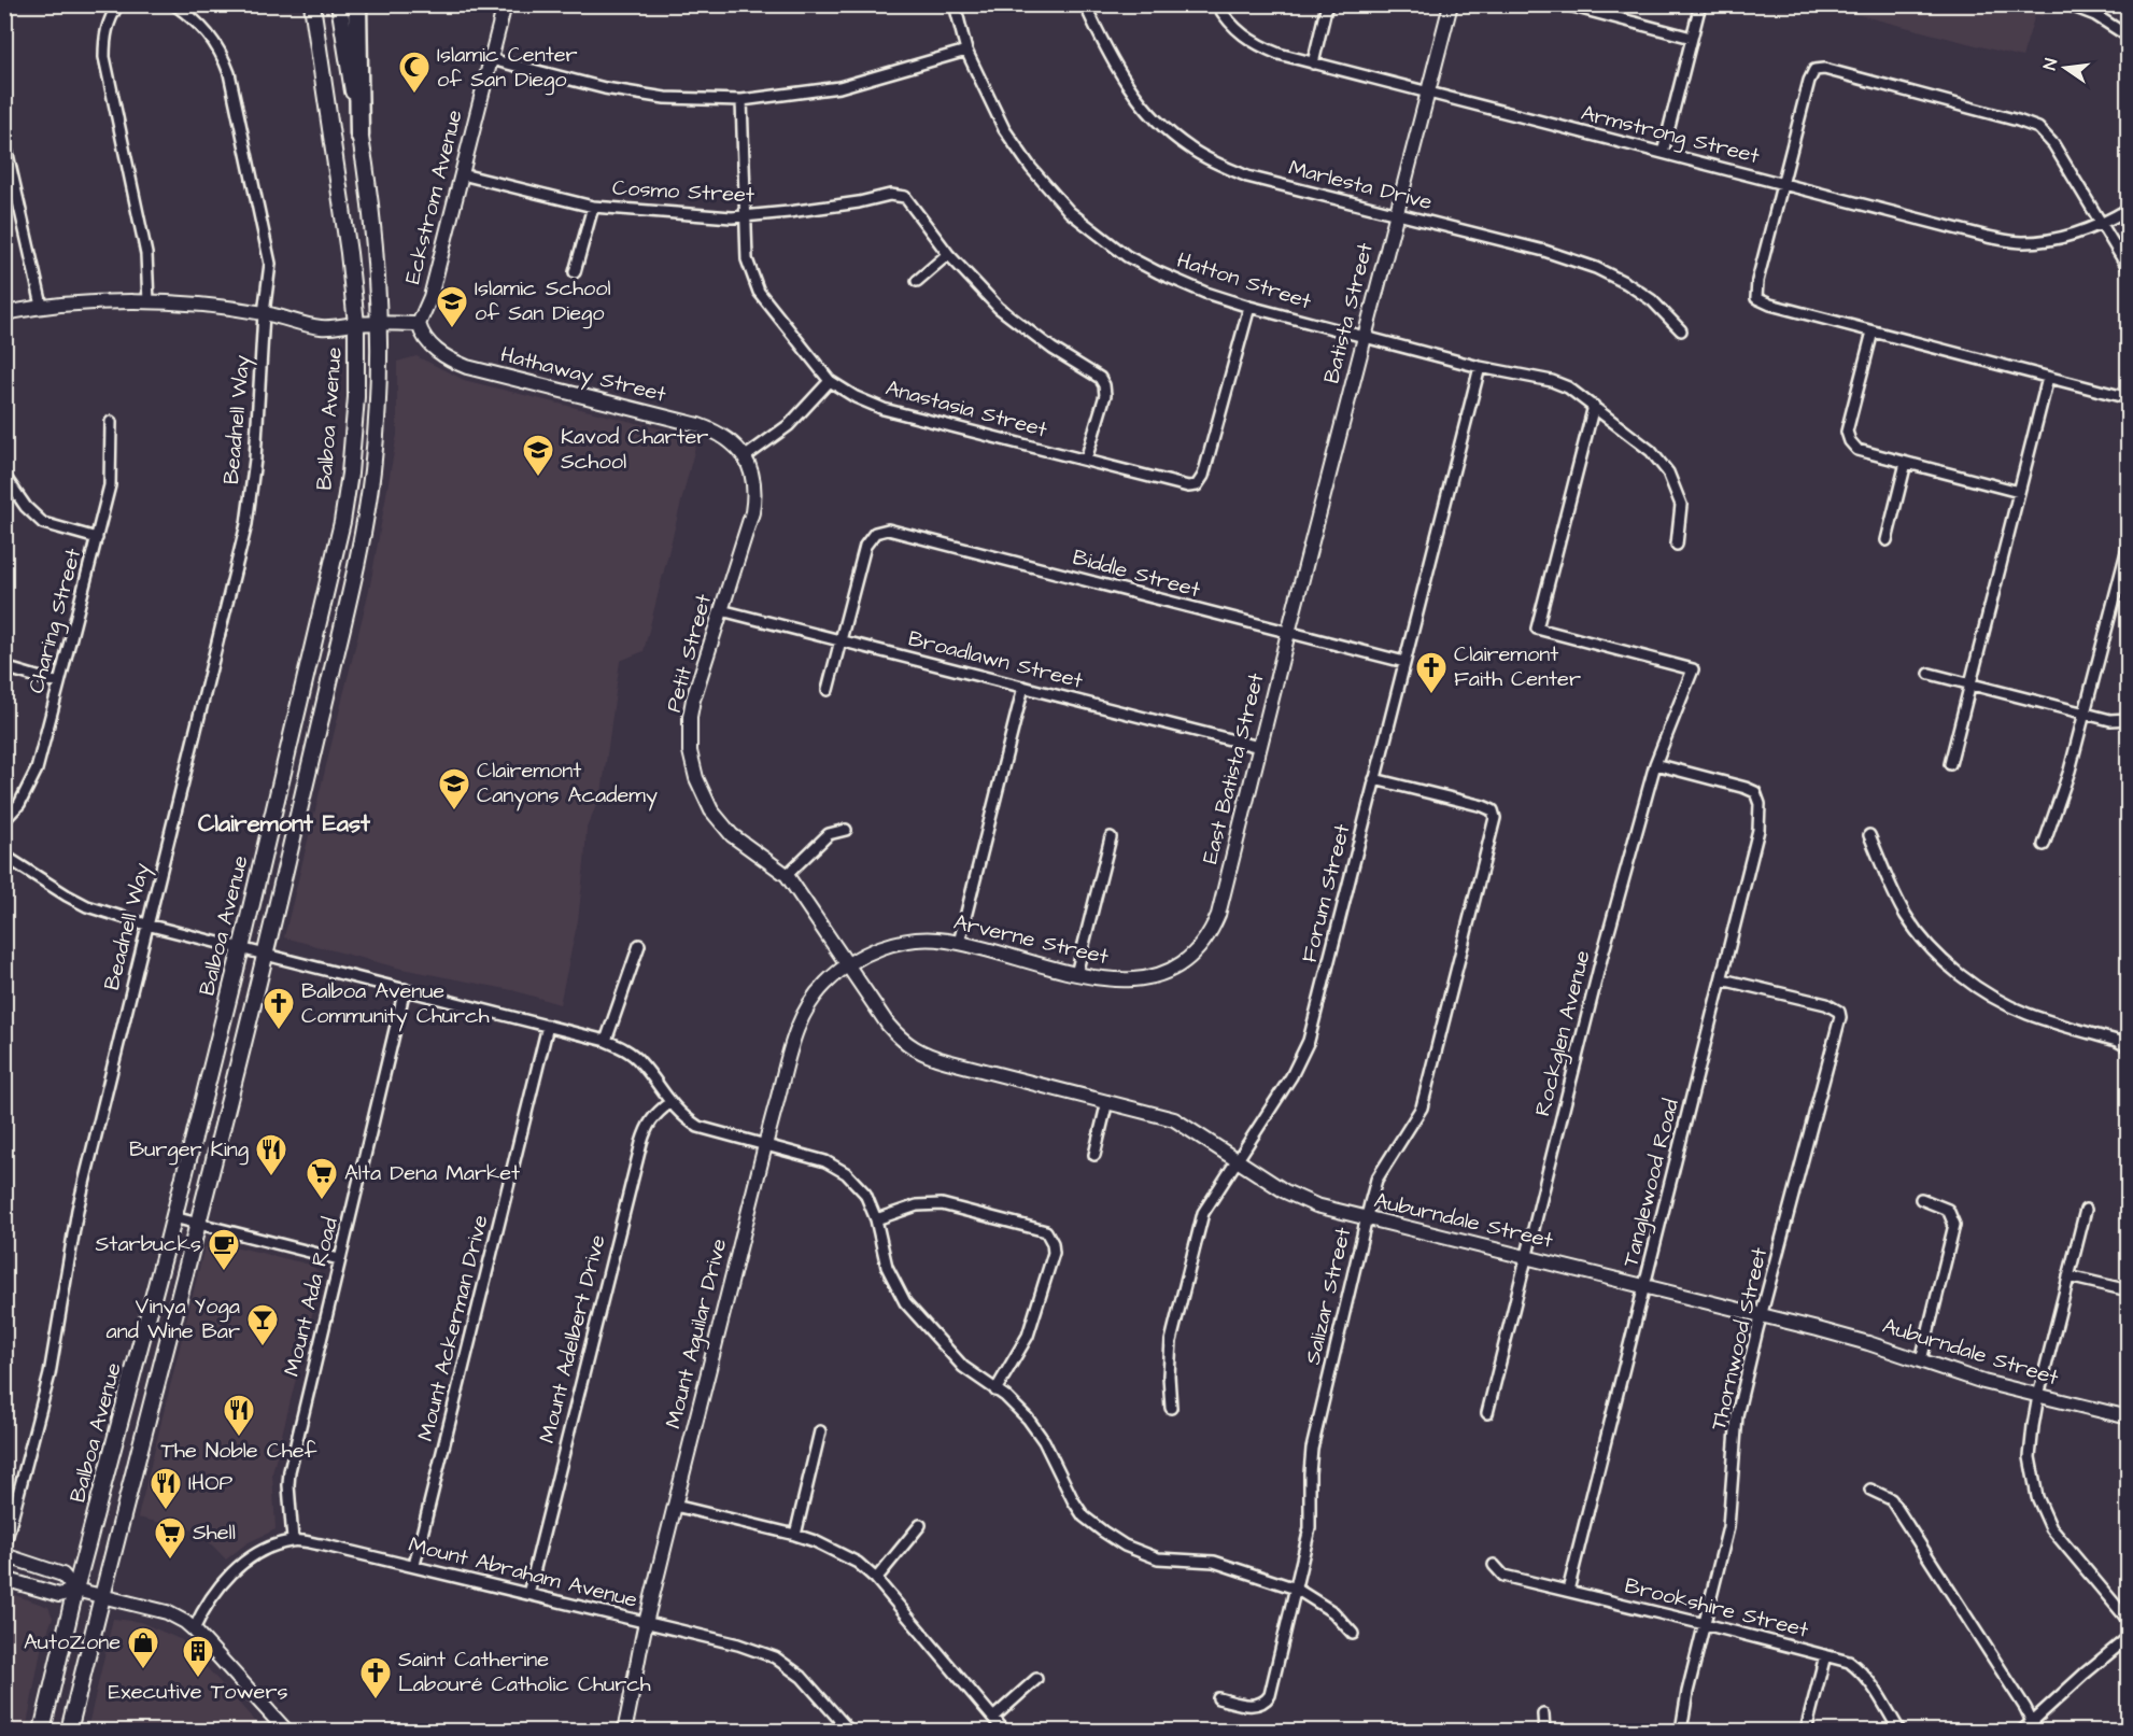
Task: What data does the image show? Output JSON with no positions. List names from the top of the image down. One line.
{"streets":{"main road":["Balboa Avenue"],"street":["Armstrong Street","Marlesta Drive","Cosmo Street","Eckstrom Avenue","Hatton Street","Batista Street","Hathaway Street","Anastasia Street","Beadnell Way","Biddle Street","Charing Street","Petit Street","Broadlawn Street","East Batista Street","Forum Street","Arverne Street","Rockglen Avenue","Tanglewood Road","Auburndale Street","Salizar Street","Mount Ada Road","Mount Ackerman Drive","Mount Aguilar Drive","Mount Adelbert Drive","Thornwood Street","Mount Abraham Avenue","Brookshire Street"]},"crossings":[["Armstrong Street","Batista Street"],["Marlesta Drive","Batista Street"],["Cosmo Street","Eckstrom Avenue"],["Cosmo Street","Anastasia Street"],["Eckstrom Avenue","Hathaway Street"],["Hatton Street","Batista Street"],["Hatton Street","Anastasia Street"],["Hatton Street","Forum Street"],["Hatton Street","Rockglen Avenue"],["Batista Street","Biddle Street"],["Batista Street","East Batista Street"],["Hathaway Street","Petit Street"],["Biddle Street","Broadlawn Street"],["Biddle Street","East Batista Street"],["Biddle Street","Forum Street"],["Petit Street","Broadlawn Street"],["Petit Street","Arverne Street"],["Petit Street","Auburndale Street"],["Petit Street","Mount Aguilar Drive"],["Broadlawn Street","East Batista Street"],["East Batista Street","Arverne Street"],["Forum Street","Auburndale Street"],["Forum Street","Salizar Street"],["Arverne Street","Auburndale Street"],["Arverne Street","Mount Aguilar Drive"],["Rockglen Avenue","Tanglewood Road"],["Rockglen Avenue","Auburndale Street"],["Tanglewood Road","Auburndale Street"],["Tanglewood Road","Thornwood Street"],["Tanglewood Road","Brookshire Street"],["Auburndale Street","Salizar Street"],["Auburndale Street","Mount Aguilar Drive"],["Auburndale Street","Thornwood Street"],["Mount Ada Road","Mount Abraham Avenue"],["Mount Ackerman Drive","Mount Abraham Avenue"],["Mount Aguilar Drive","Mount Abraham Avenue"],["Mount Adelbert Drive","Mount Abraham Avenue"],["Thornwood Street","Brookshire Street"]],"districts":["Clairemont East"],"places":{"mosque":["Islamic Center of San Diego"],"school or university":["Islamic School of San Diego","Kavod Charter School","Clairemont Canyons Academy"],"church":["Clairemont Faith Center","Balboa Avenue Community Church","Saint Catherine Labouré Catholic Church"],"restaurant":["Burger King","The Noble Chef","IHOP"],"supermarket":["Alta Dena Market","Shell"],"cafe":["Starbucks"],"bar":["Vinya Yoga and Wine Bar"],"shop":["AutoZone"],"building":["Executive Towers"]},"north":"left"}
